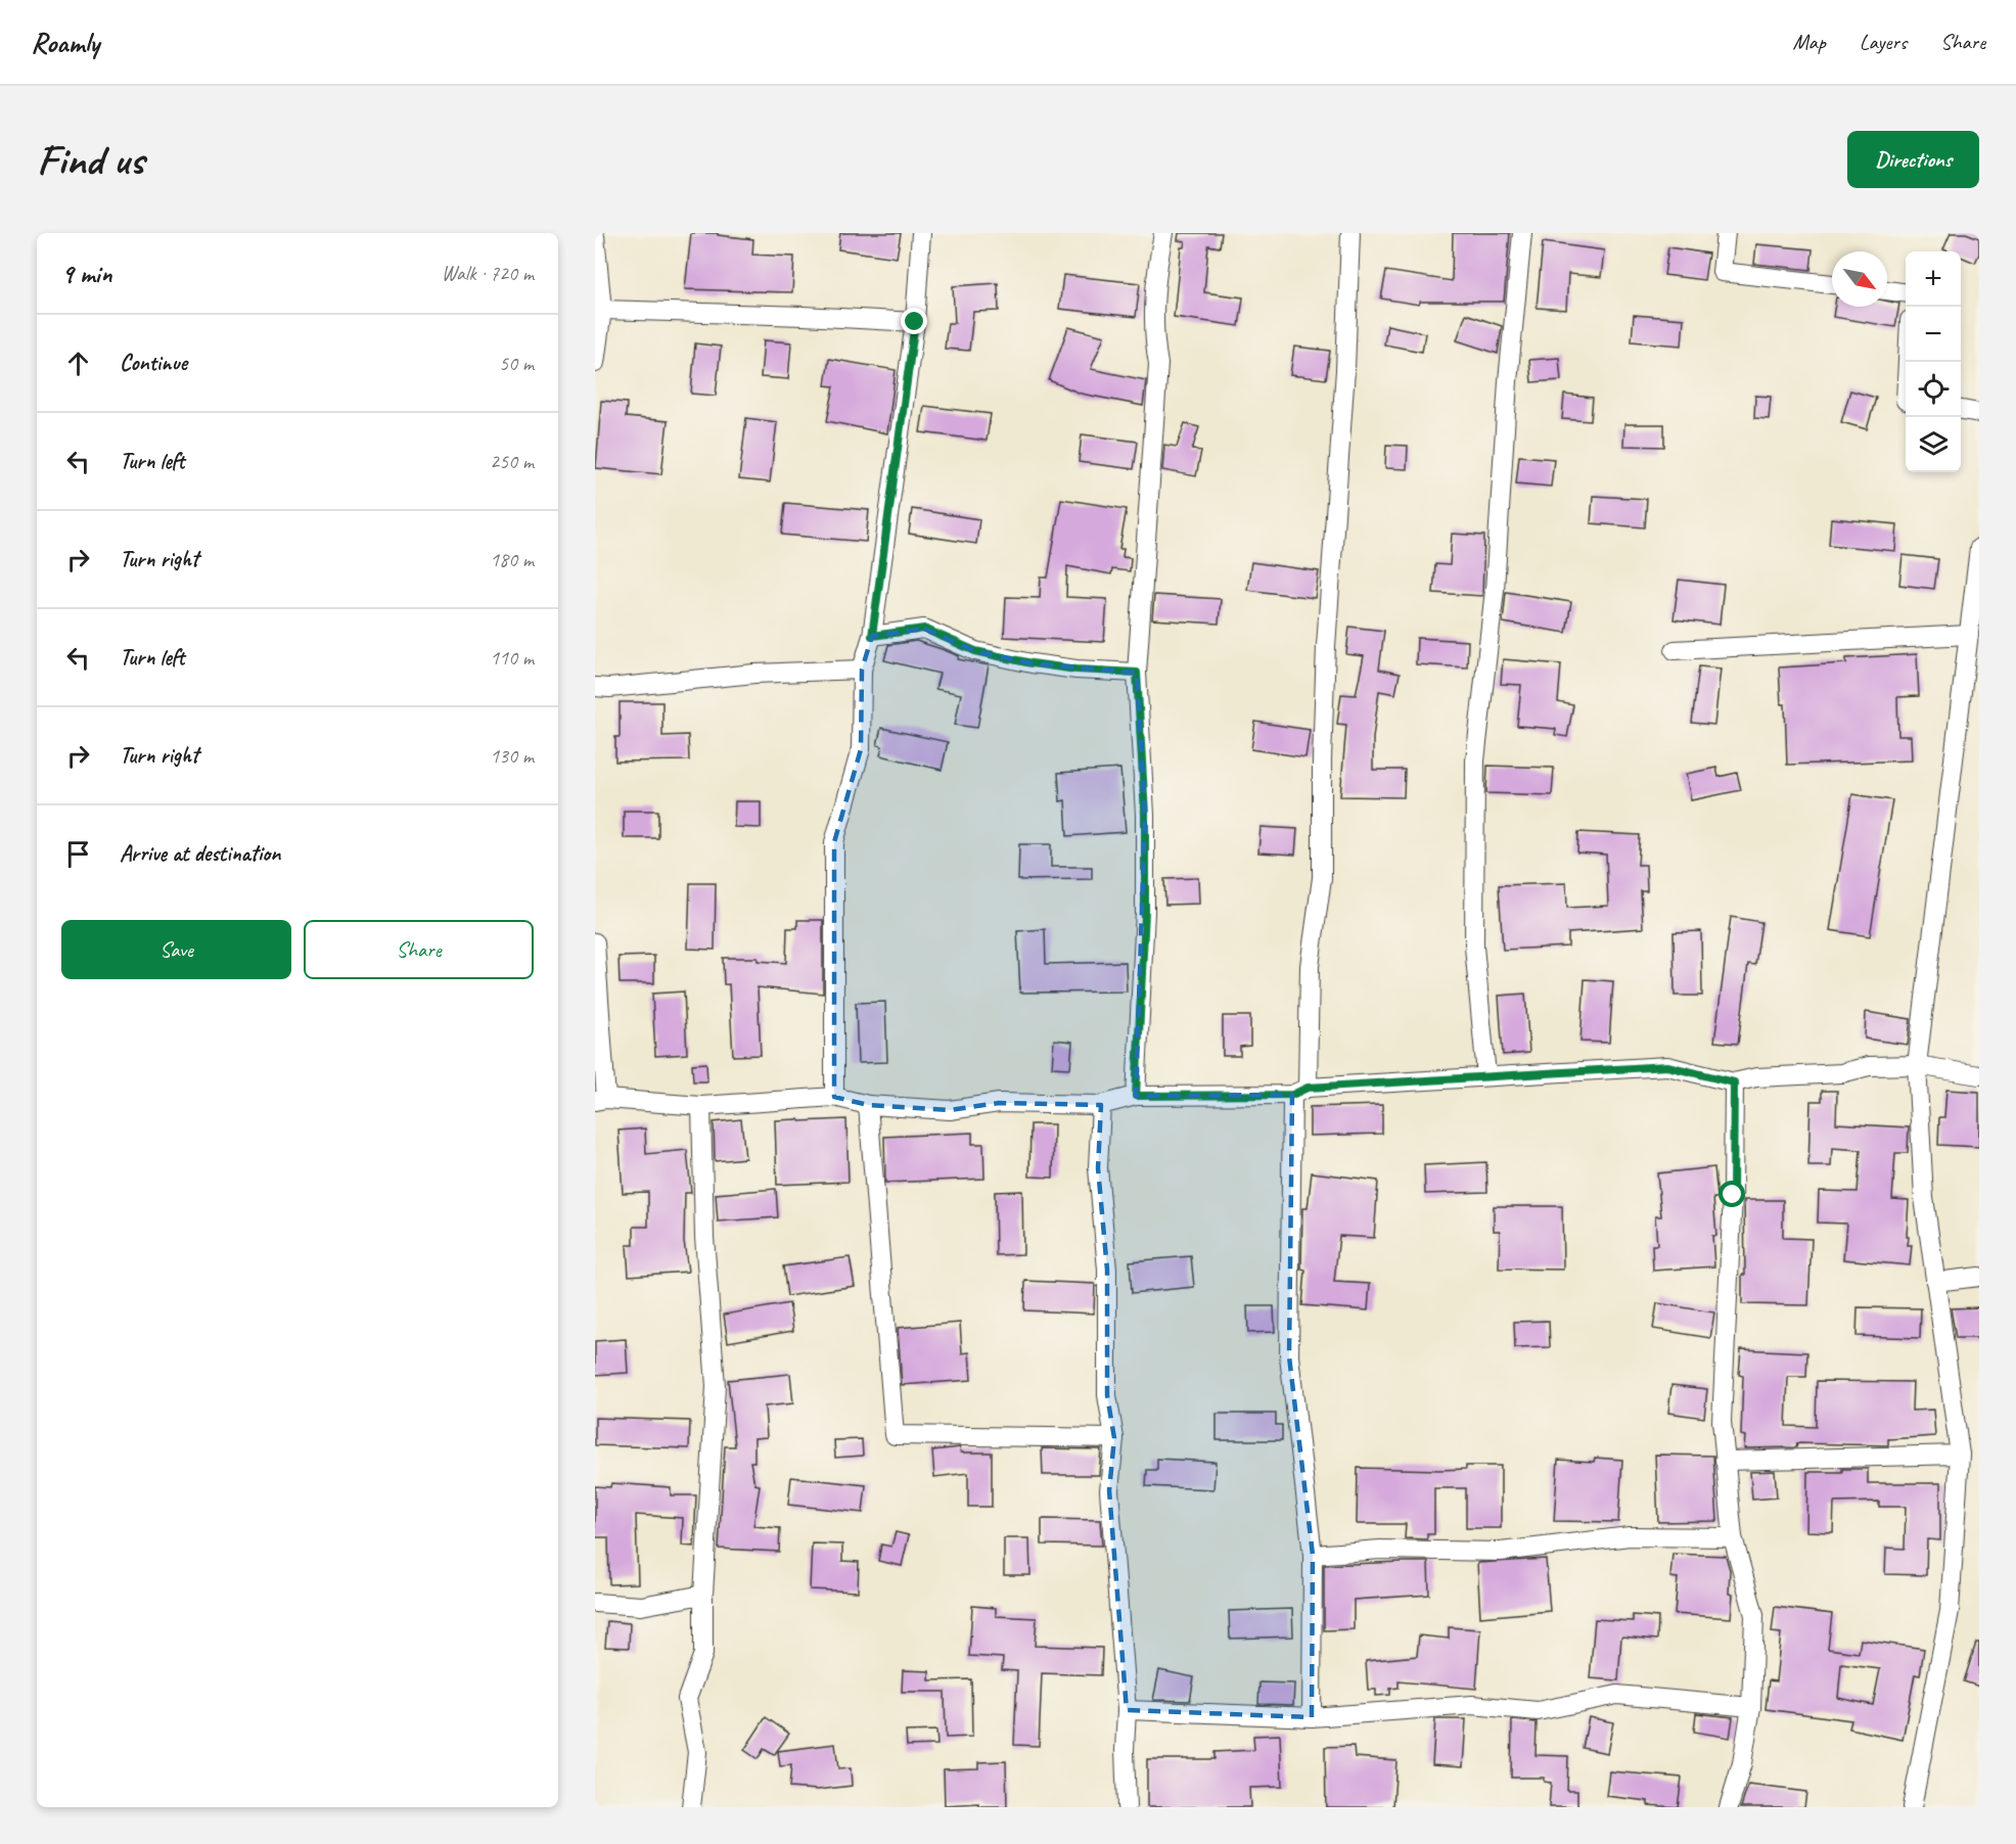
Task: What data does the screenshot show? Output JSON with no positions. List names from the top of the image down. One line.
{"north":"bottom right","page":{"header":"Roamly","nav":["Map","Layers","Share"],"buttons":["Directions",["Save","Share"]],"title":"Find us","heading":["9 min","Walk · 720 m"],"map_buttons":["+","−"],"list":[["Continue","50 m"],["Turn left","250 m"],["Turn right","180 m"],["Turn left","110 m"],["Turn right","130 m"],"Arrive at destination"]}}
